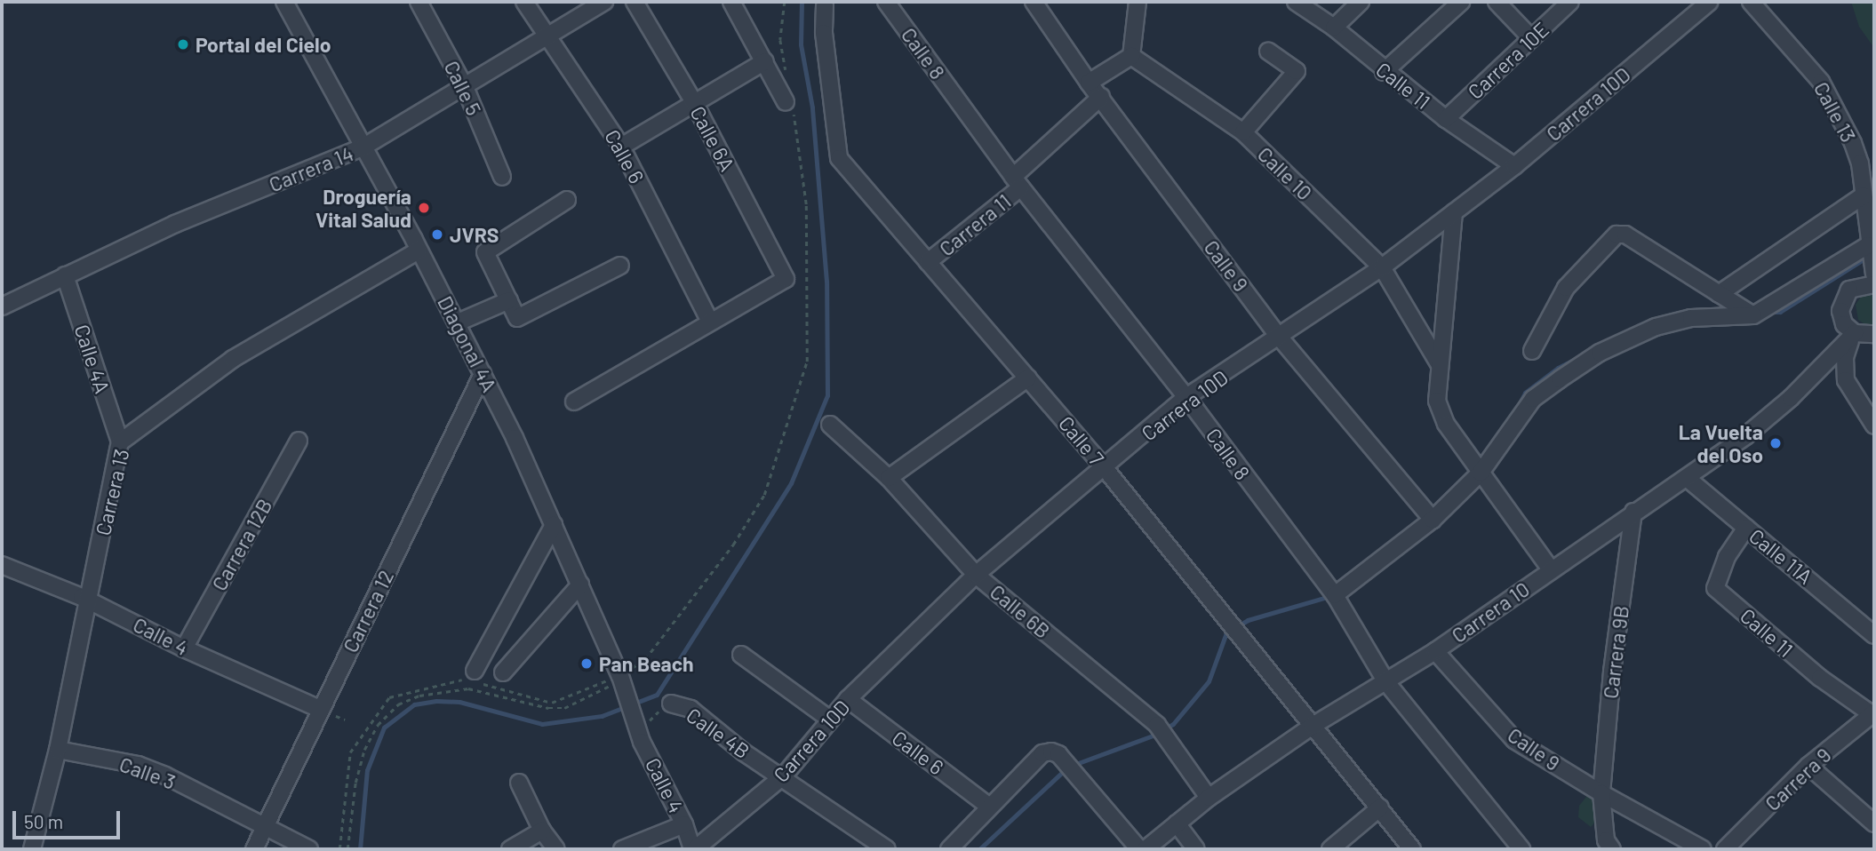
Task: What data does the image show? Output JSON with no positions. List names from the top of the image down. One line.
{"streets":{"street":["Calle 8","Carrera 10E","Calle 11","Calle 5","Carrera 10D","Calle 13","Calle 6A","Calle 6","Carrera 14","Calle 10","Carrera 11","Calle 9","Diagonal 4A","Calle 4A","Calle 7","Carrera 13","Carrera 12B","Calle 11A","Carrera 12","Calle 6B","Carrera 10","Calle 4","Carrera 9B","Calle 4B","Calle 3","Carrera 9"]},"crossings":[["Calle 8","Carrera 10D"],["Calle 8","Carrera 11"],["Calle 8","Carrera 10"],["Carrera 10E","Calle 11"],["Calle 11","Carrera 10D"],["Calle 11","Calle 11A"],["Calle 11","Carrera 9"],["Calle 5","Carrera 14"],["Carrera 10D","Calle 6"],["Carrera 10D","Calle 10"],["Carrera 10D","Calle 9"],["Carrera 10D","Calle 7"],["Carrera 10D","Calle 6B"],["Carrera 10D","Calle 4"],["Carrera 10D","Calle 4B"],["Calle 6A","Calle 6"],["Calle 6","Carrera 14"],["Carrera 14","Diagonal 4A"],["Carrera 14","Calle 4A"],["Carrera 11","Calle 9"],["Carrera 11","Calle 7"],["Calle 9","Carrera 10"],["Calle 9","Carrera 9B"],["Diagonal 4A","Carrera 13"],["Diagonal 4A","Carrera 12"],["Diagonal 4A","Calle 4"],["Calle 4A","Carrera 13"],["Calle 7","Carrera 10"],["Carrera 13","Calle 4"],["Carrera 13","Calle 3"],["Carrera 12B","Calle 4"],["Calle 11A","Carrera 10"],["Carrera 12","Calle 4"],["Carrera 12","Calle 3"],["Calle 6B","Carrera 10"],["Carrera 10","Carrera 9B"]],"places":["Portal del Cielo","Droguería Vital Salud","JVRS","La Vuelta del Oso","Pan Beach"],"scale_bar":"50 m"}
